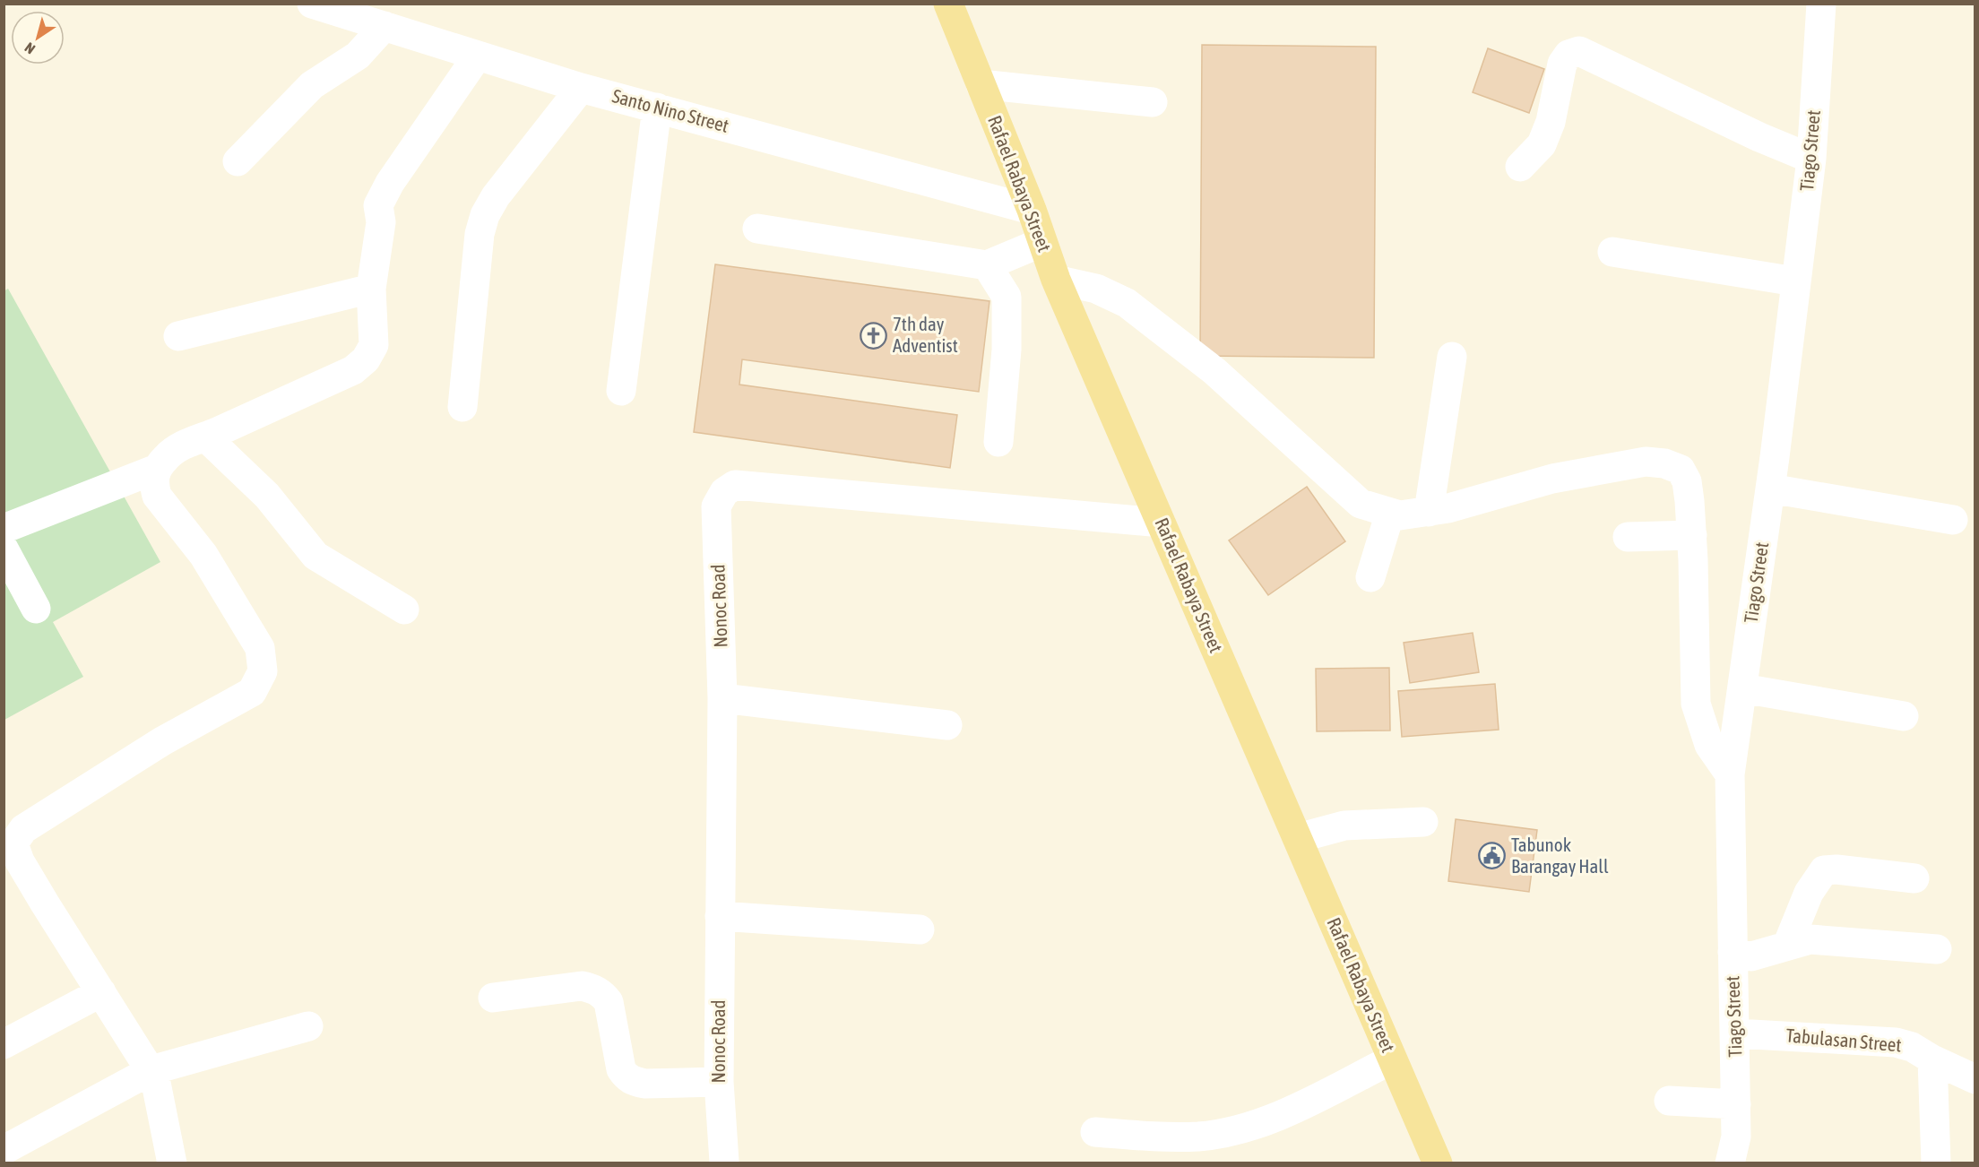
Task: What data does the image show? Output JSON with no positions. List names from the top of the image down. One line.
{"streets":{"main road":["Rafael Rabaya Street"],"street":["Santo Nino Street","Tiago Street","Nonoc Road","Tabulasan Street"]},"crossings":[["Santo Nino Street","Rafael Rabaya Street"],["Tiago Street","Tabulasan Street"],["Rafael Rabaya Street","Nonoc Road"]],"places":{"church":["7th day Adventist"],"public building":["Tabunok Barangay Hall"]},"north":"bottom left"}
